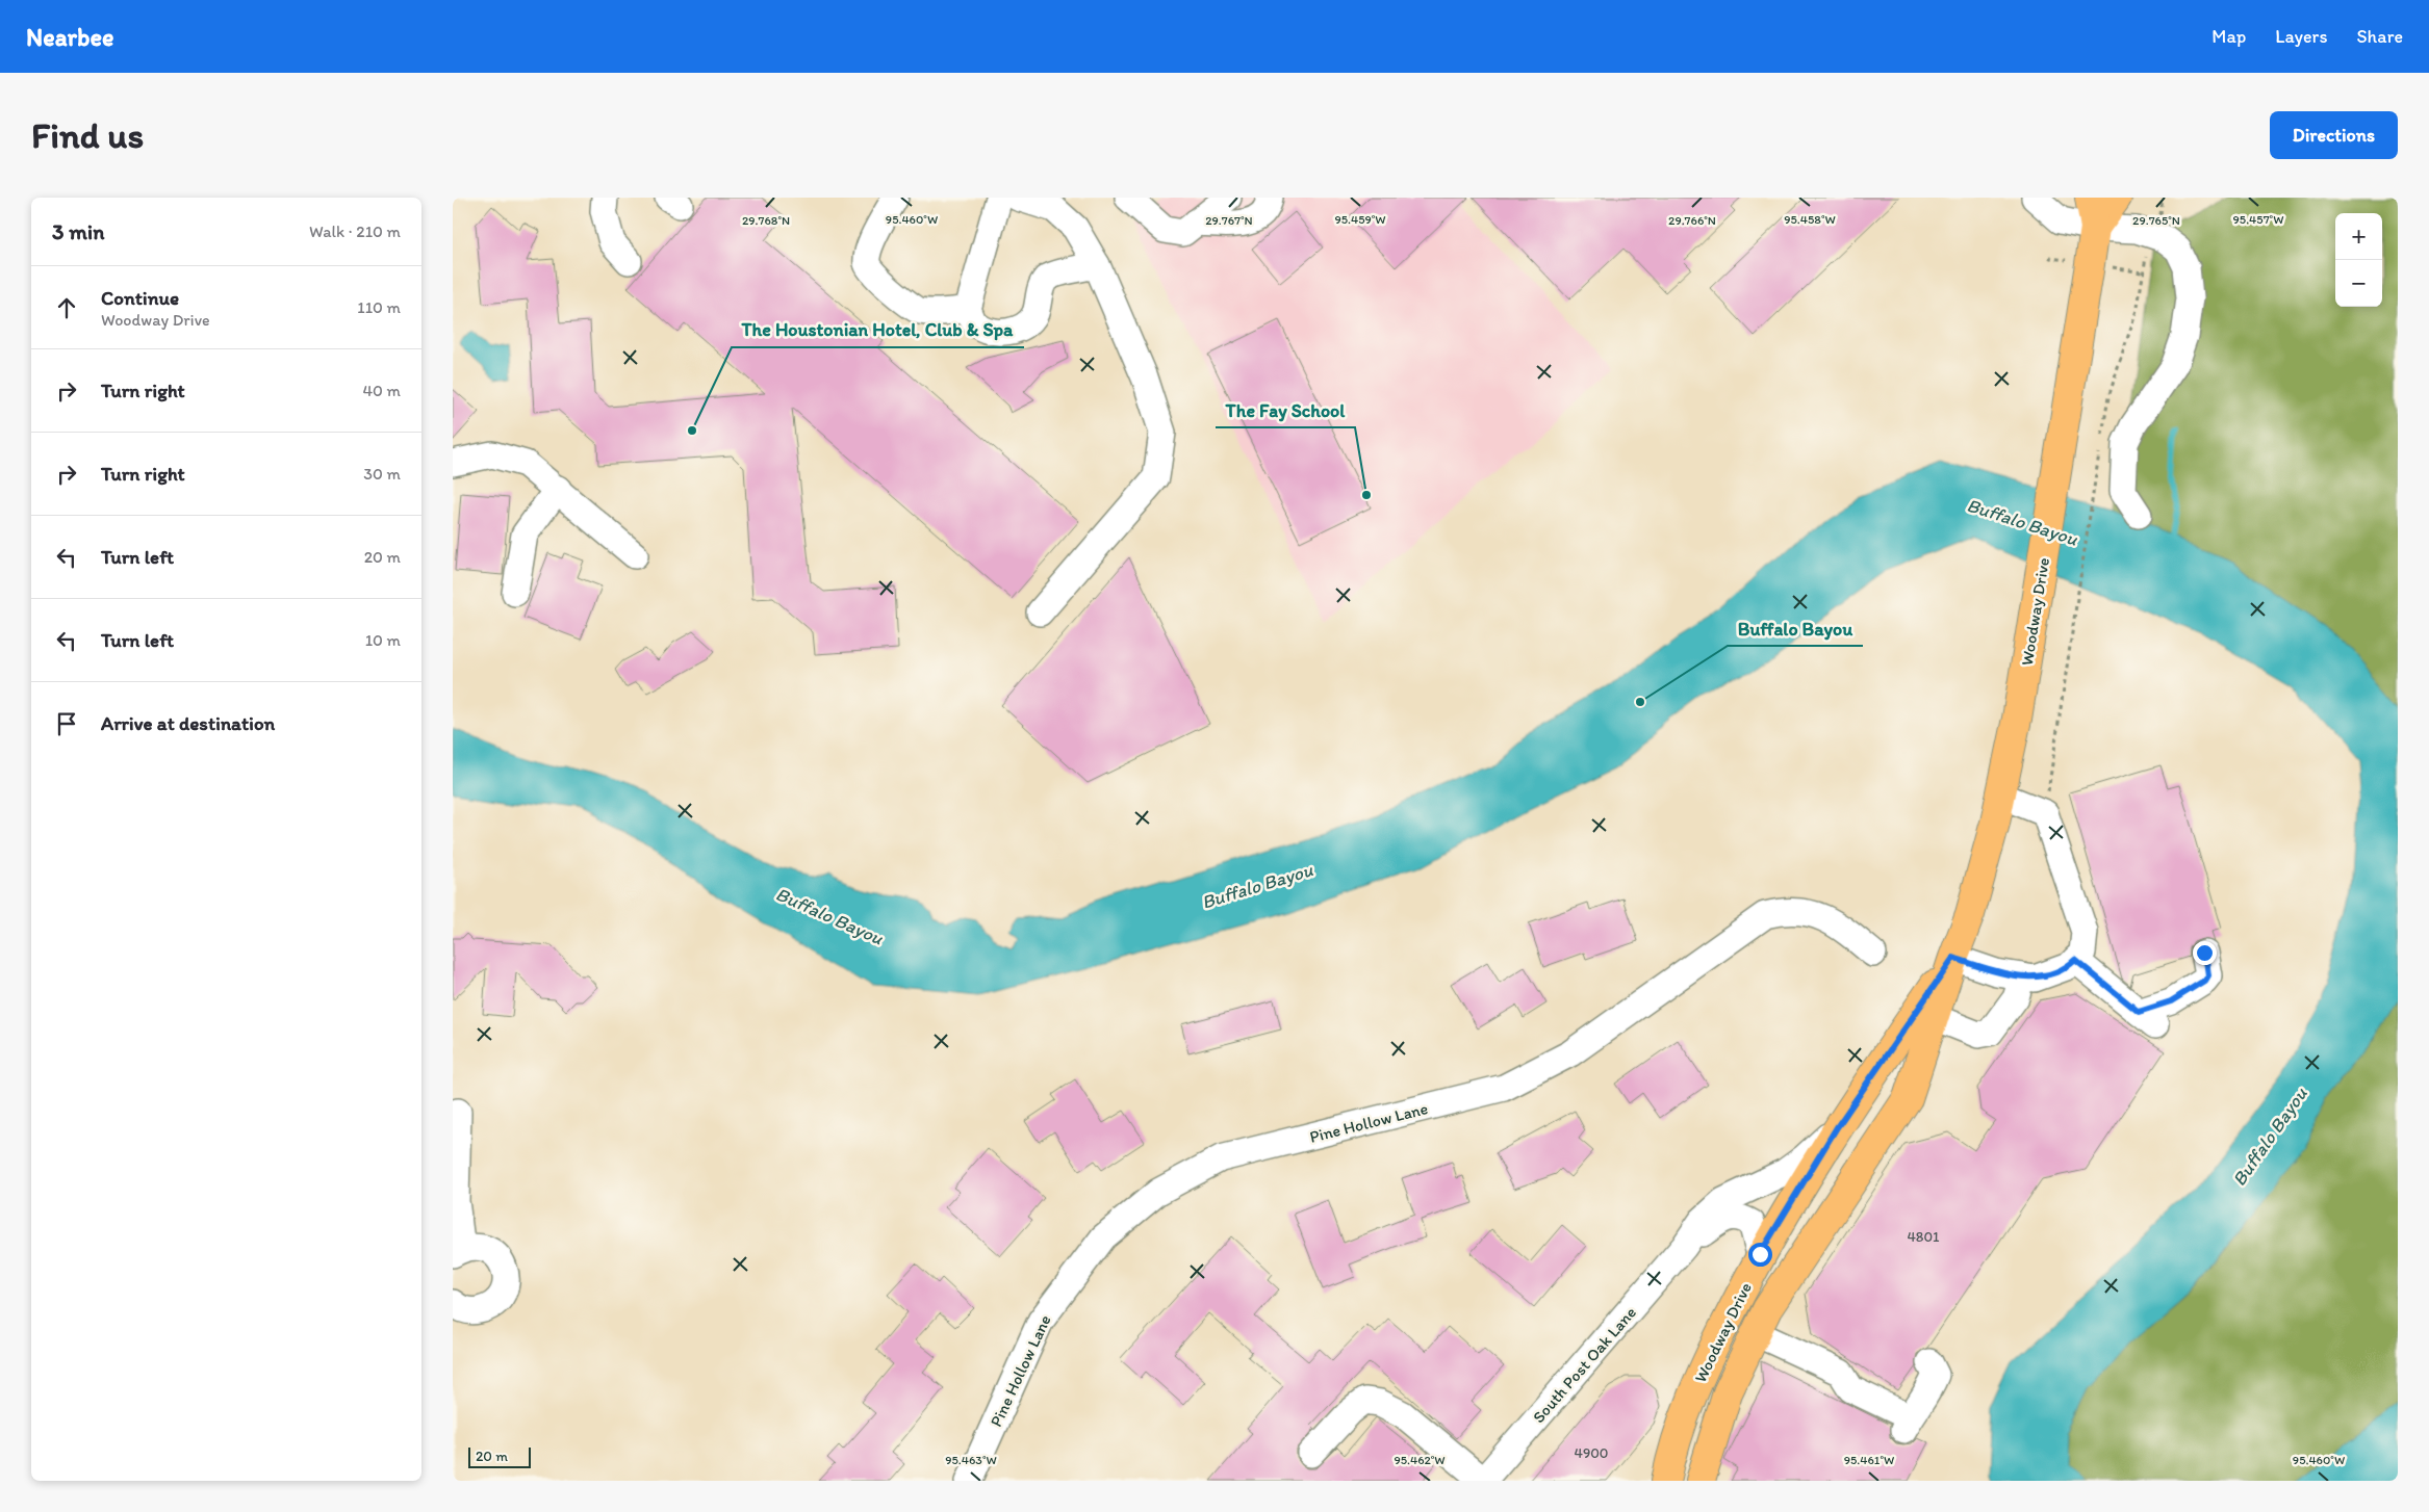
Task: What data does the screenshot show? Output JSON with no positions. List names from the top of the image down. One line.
{"streets":{"main road":["Woodway Drive"],"street":["Pine Hollow Lane","South Post Oak Lane"]},"crossings":[["Woodway Drive","South Post Oak Lane"]],"water":["Buffalo Bayou"],"places":["The Houstonian Hotel, Club & Spa","The Fay School","Buffalo Bayou"],"house_numbers":["4801","4900"],"scale_bar":"20 m","page":{"header":"Nearbee","nav":["Map","Layers","Share"],"buttons":"Directions","title":"Find us","heading":["3 min","Walk · 210 m"],"map_buttons":["+","−"],"list":[["Continue","Woodway Drive","110 m"],["Turn right","40 m"],["Turn right","30 m"],["Turn left","20 m"],["Turn left","10 m"],"Arrive at destination"],"scale":"20 m"},"coordinates":["95.460°W","95.459°W","95.458°W","95.457°W","29.768°N","29.767°N","29.766°N","29.765°N","95.463°W","95.462°W","95.461°W"]}
